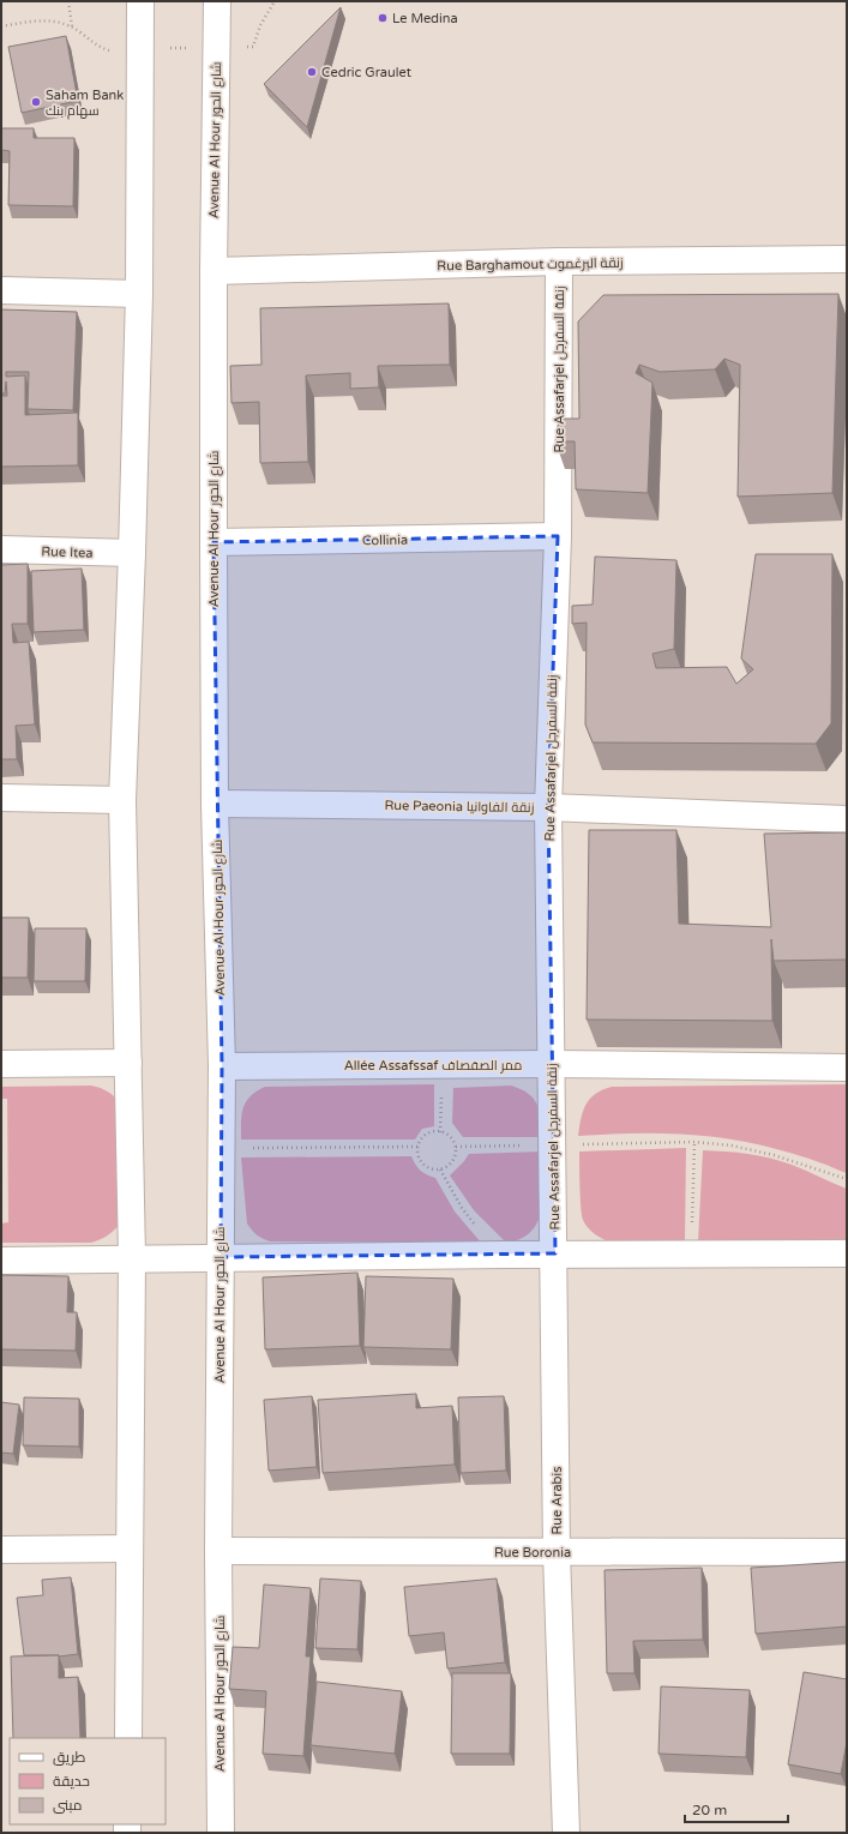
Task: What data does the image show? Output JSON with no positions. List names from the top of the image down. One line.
{"streets":{"street":["Avenue Al Hour شارع الحور","Rue Barghamout زنقة البرغموت","Rue Assafarjel زنقة السفرجل","Collinia","Rue Itea","Rue Paeonia زنقة الفاوانيا","Allée Assafssaf ممر الصفصاف","Rue Arabis","Rue Boronia"]},"crossings":[["Avenue Al Hour شارع الحور","Rue Barghamout زنقة البرغموت"],["Avenue Al Hour شارع الحور","Collinia"],["Avenue Al Hour شارع الحور","Rue Paeonia زنقة الفاوانيا"],["Avenue Al Hour شارع الحور","Allée Assafssaf ممر الصفصاف"],["Avenue Al Hour شارع الحور","Rue Boronia"],["Rue Barghamout زنقة البرغموت","Rue Assafarjel زنقة السفرجل"],["Rue Assafarjel زنقة السفرجل","Collinia"],["Rue Assafarjel زنقة السفرجل","Rue Paeonia زنقة الفاوانيا"],["Rue Assafarjel زنقة السفرجل","Allée Assafssaf ممر الصفصاف"],["Rue Assafarjel زنقة السفرجل","Rue Arabis"],["Rue Arabis","Rue Boronia"]],"places":["Le Medina","Cedric Graulet","Saham Bank سهام بنك"],"legend":["طريق","حديقة","مبنى"],"scale_bar":"20 m"}
